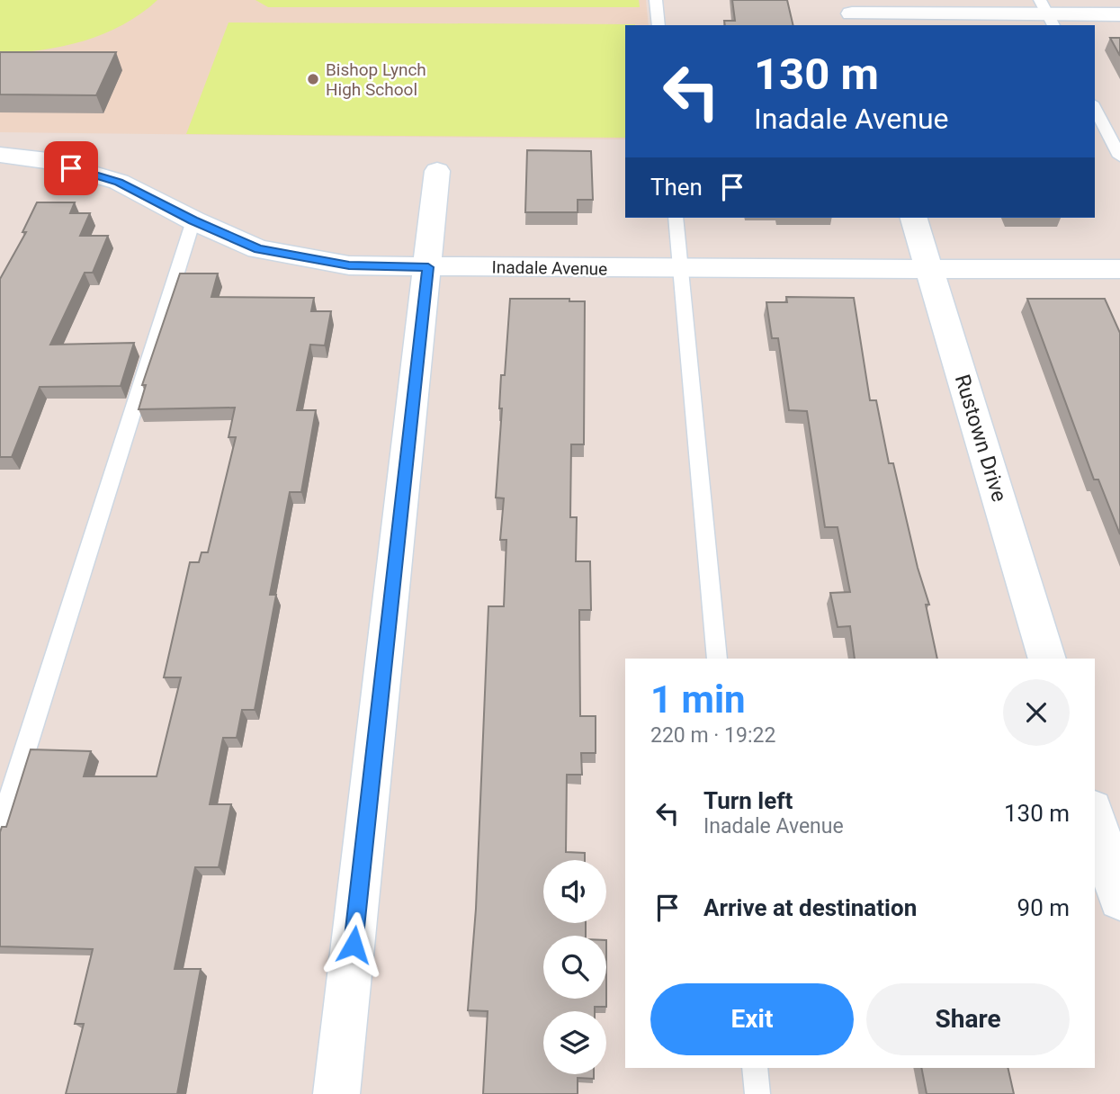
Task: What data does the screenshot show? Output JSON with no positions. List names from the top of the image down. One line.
{"streets":{"street":["Inadale Avenue","Rustown Drive"]},"crossings":[["Inadale Avenue","Rustown Drive"]],"places":["Bishop Lynch High School"],"page":{"turn":["130 m","Inadale Avenue"],"then":"Then","heading":["1 min","220 m · 19:22"],"list":[{"name":"Turn left","note":"Inadale Avenue","value":"130 m"},{"name":"Arrive at destination","value":"90 m"}],"buttons":["Exit","Share"]}}
